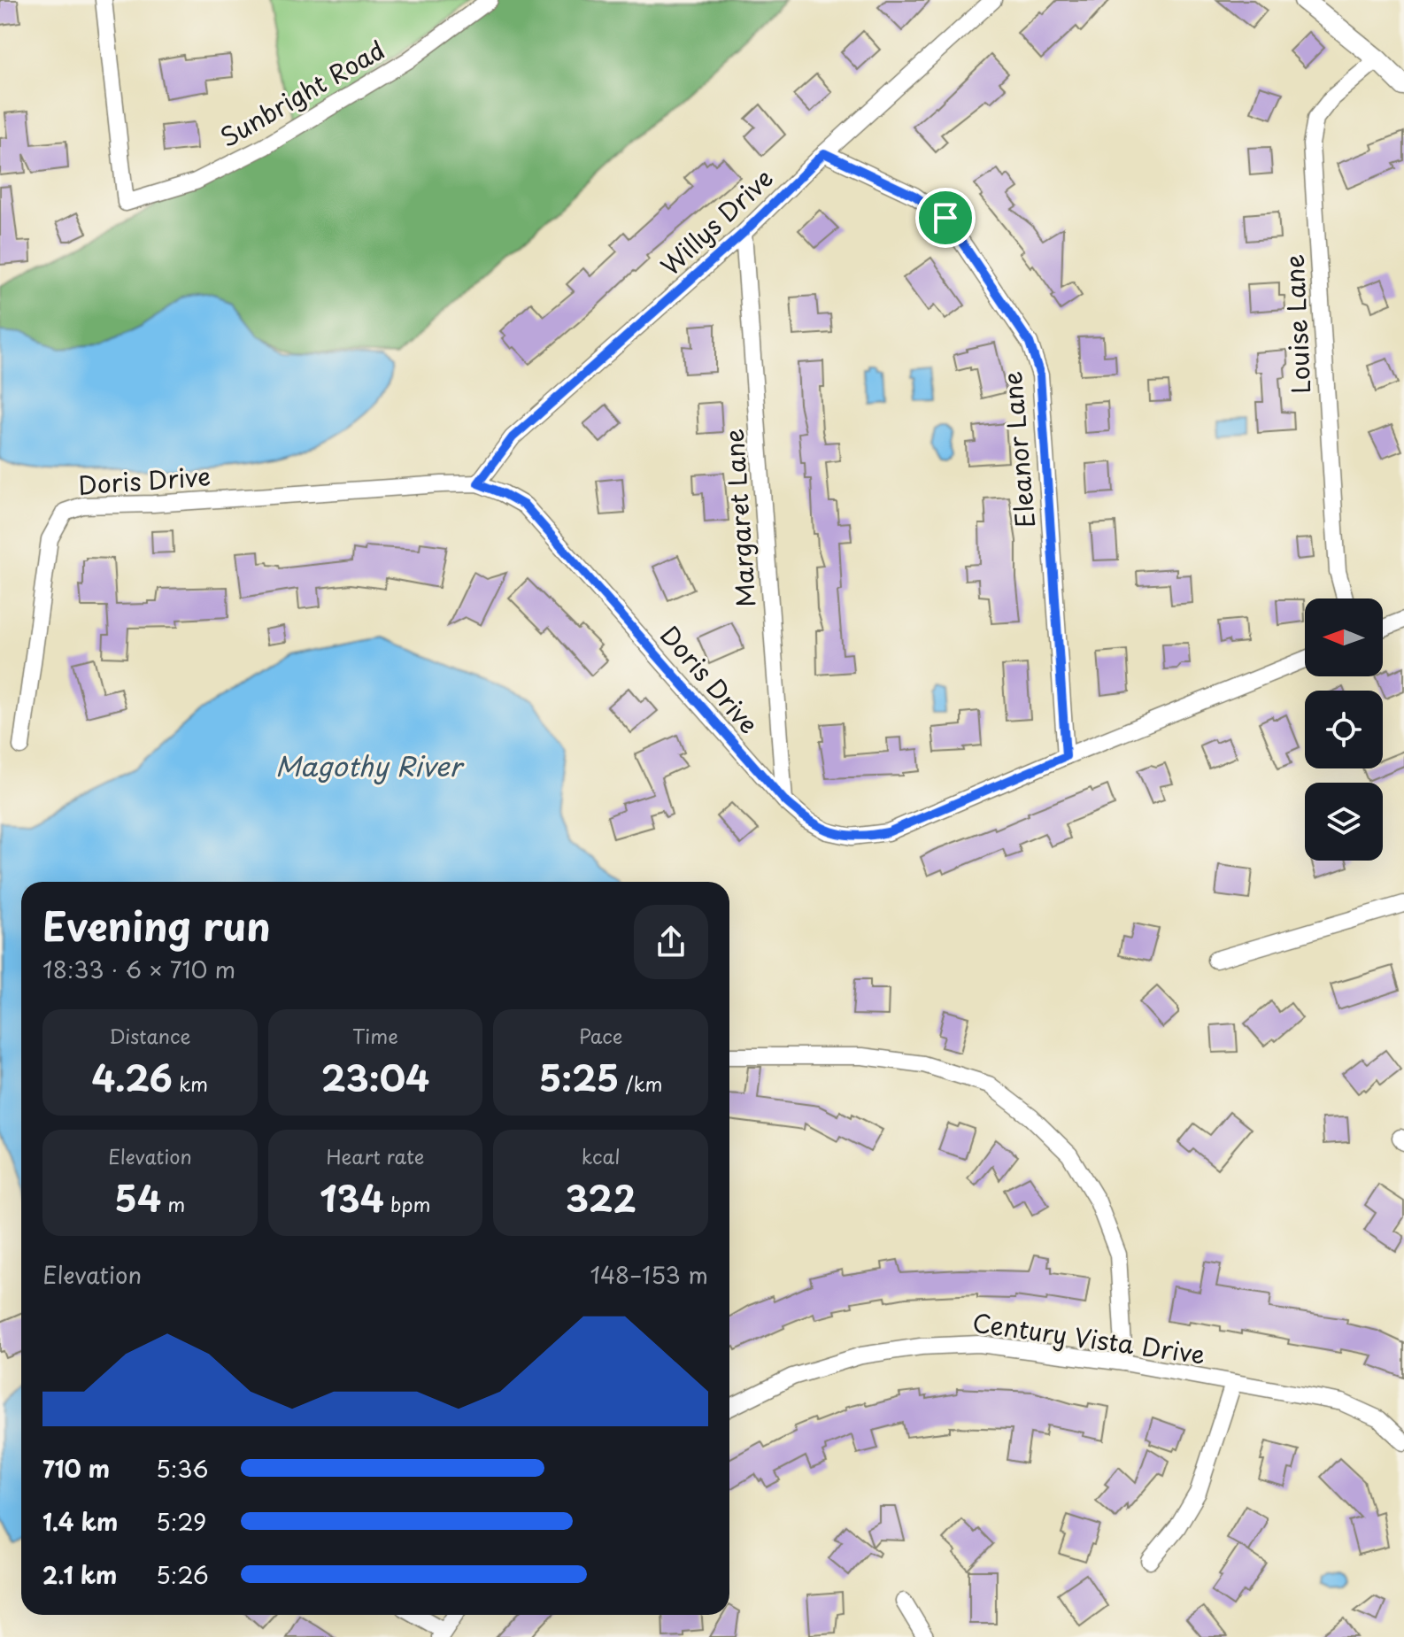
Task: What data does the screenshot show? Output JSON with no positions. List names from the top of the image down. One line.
{"streets":{"street":["Sunbright Road","Willys Drive","Louise Lane","Eleanor Lane","Doris Drive","Margaret Lane","Century Vista Drive"]},"crossings":[["Willys Drive","Eleanor Lane"],["Willys Drive","Doris Drive"],["Willys Drive","Margaret Lane"],["Eleanor Lane","Doris Drive"],["Doris Drive","Margaret Lane"]],"water":["Magothy River"],"north":"left","page":{"heading":["Evening run","18:33 · 6 × 710 m"],"stats":[["Distance","4.26 km"],["Time","23:04"],["Pace","5:25 /km"],["Elevation","54 m"],["Heart rate","134 bpm"],["kcal","322"]],"chart":["Elevation","148–153 m"],"list":[{"name":"710 m","note":"5:36"},{"name":"1.4 km","note":"5:29"},{"name":"2.1 km","note":"5:26"}]}}
